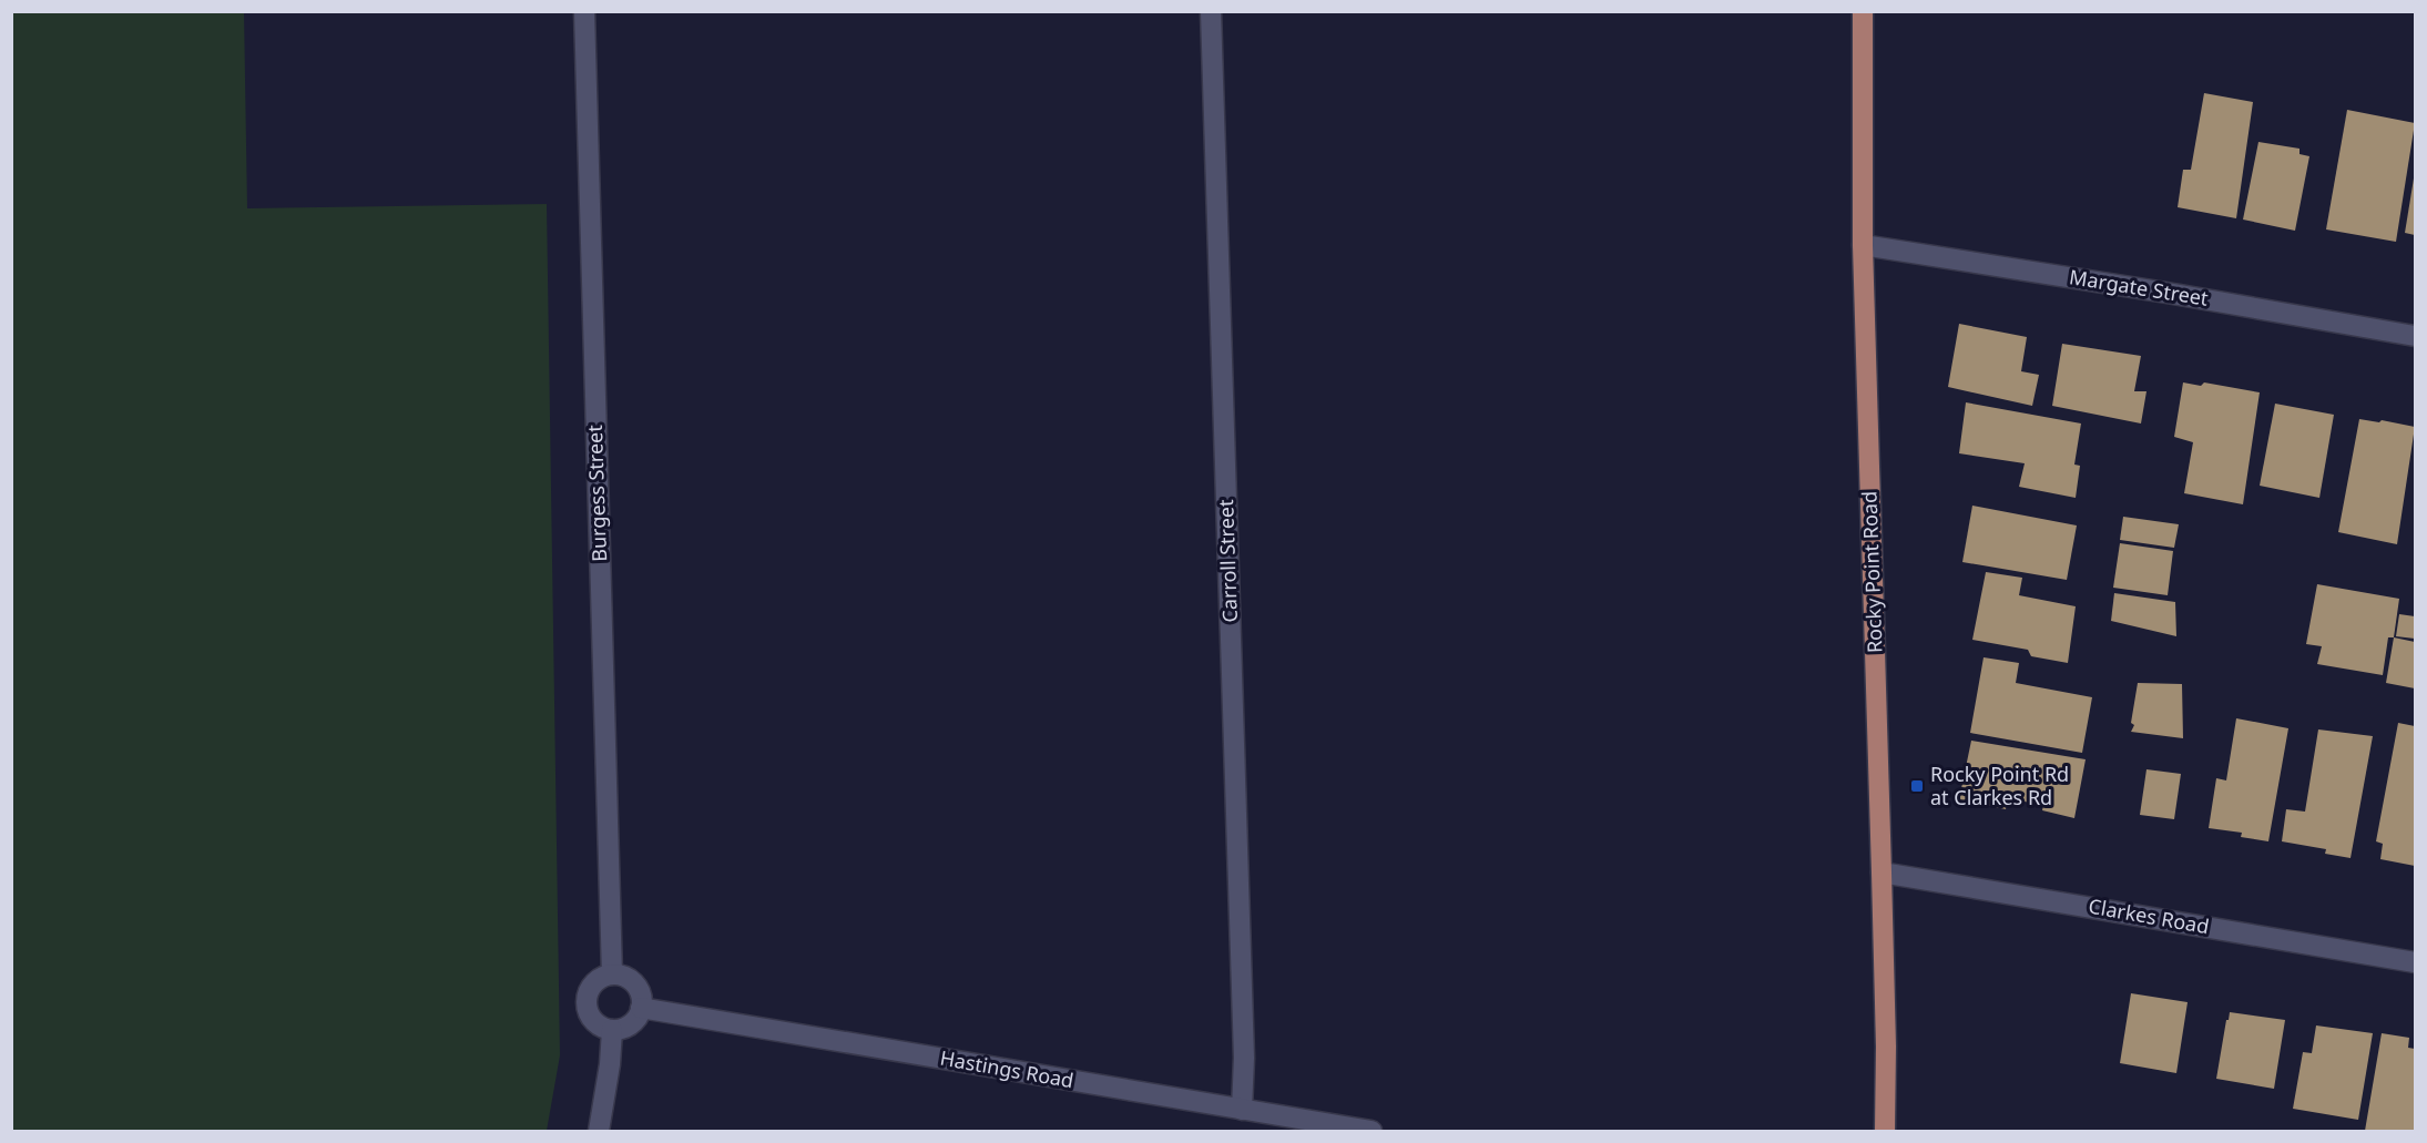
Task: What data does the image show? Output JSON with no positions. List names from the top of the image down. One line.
{"streets":{"main road":["Rocky Point Road"],"street":["Margate Street","Burgess Street","Carroll Street","Clarkes Road","Hastings Road"]},"crossings":[["Margate Street","Rocky Point Road"],["Burgess Street","Hastings Road"],["Carroll Street","Hastings Road"],["Rocky Point Road","Clarkes Road"]],"places":{"transit":["Rocky Point Rd at Clarkes Rd"]}}
